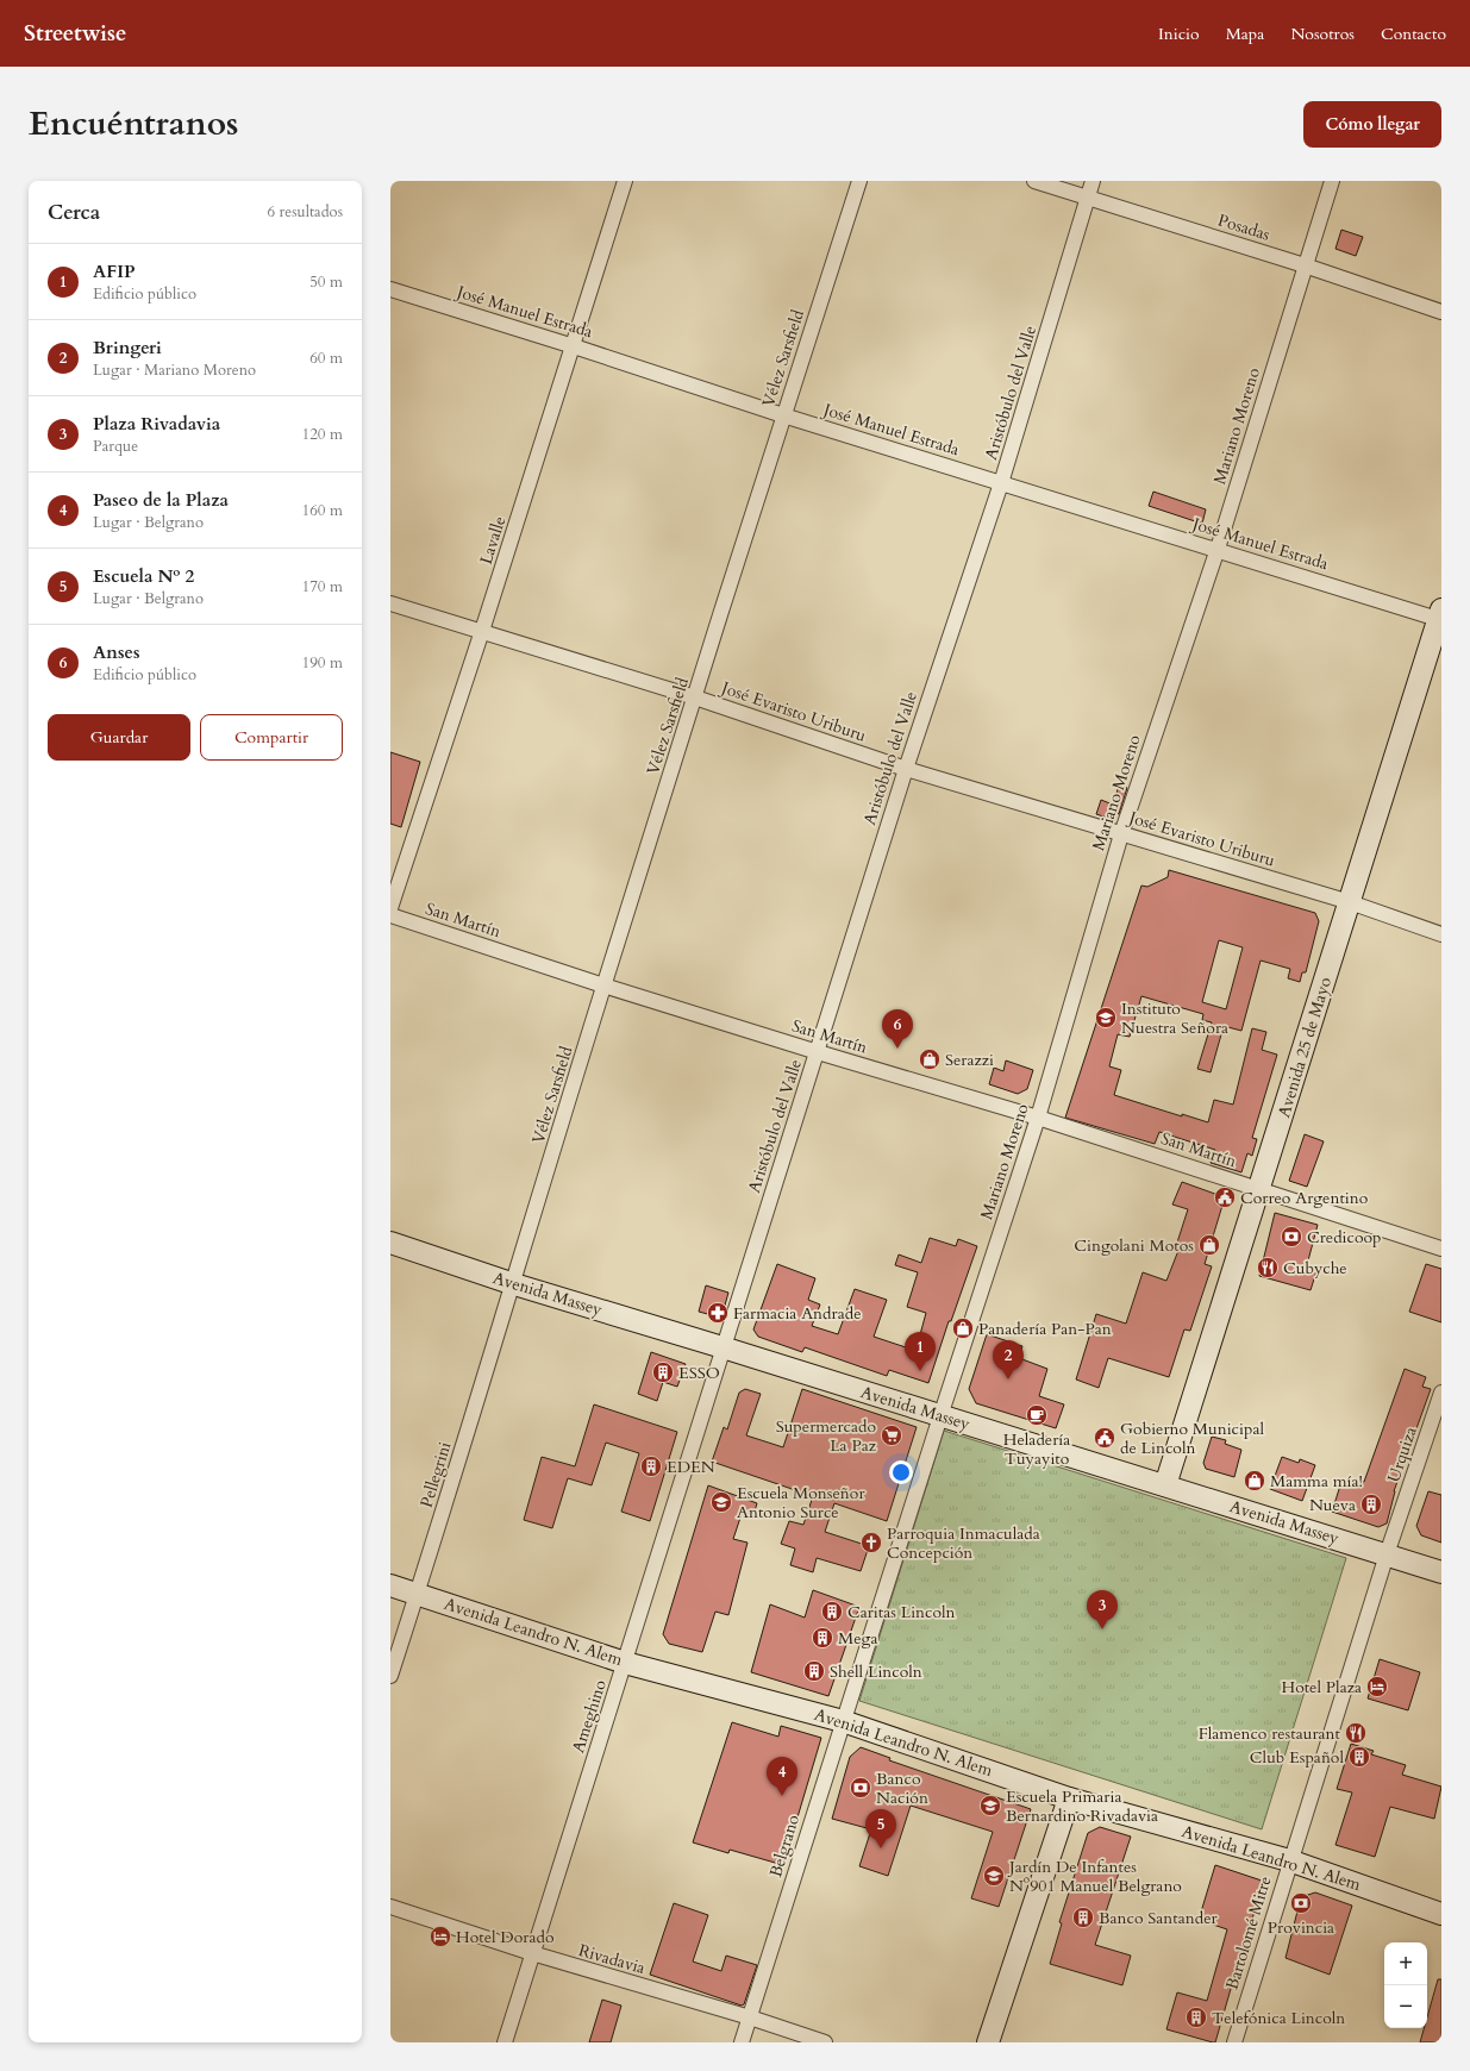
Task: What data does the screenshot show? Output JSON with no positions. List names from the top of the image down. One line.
{"streets":{"main road":["Avenida 25 de Mayo","Avenida Massey","Avenida Leandro N. Alem"],"street":["Posadas","José Manuel Estrada","Vélez Sarsfield","Aristóbulo del Valle","Mariano Moreno","Lavalle","José Evaristo Uriburu","San Martín","Urquiza","Pellegrini","Ameghino","Belgrano","Bartolomé Mitre","Rivadavia"]},"crossings":[["Posadas","Aristóbulo del Valle"],["Posadas","Mariano Moreno"],["José Manuel Estrada","Vélez Sarsfield"],["José Manuel Estrada","Aristóbulo del Valle"],["José Manuel Estrada","Mariano Moreno"],["José Manuel Estrada","Lavalle"],["José Manuel Estrada","Avenida 25 de Mayo"],["Vélez Sarsfield","José Evaristo Uriburu"],["Vélez Sarsfield","San Martín"],["Vélez Sarsfield","Avenida Massey"],["Vélez Sarsfield","Pellegrini"],["Aristóbulo del Valle","José Evaristo Uriburu"],["Aristóbulo del Valle","San Martín"],["Aristóbulo del Valle","Avenida Massey"],["Aristóbulo del Valle","Ameghino"],["Mariano Moreno","José Evaristo Uriburu"],["Mariano Moreno","San Martín"],["Mariano Moreno","Avenida Massey"],["Mariano Moreno","Belgrano"],["Lavalle","José Evaristo Uriburu"],["José Evaristo Uriburu","Avenida 25 de Mayo"],["San Martín","Avenida 25 de Mayo"],["Avenida 25 de Mayo","Avenida Massey"],["Avenida Massey","Urquiza"],["Avenida Massey","Pellegrini"],["Avenida Massey","Ameghino"],["Avenida Massey","Belgrano"],["Urquiza","Avenida Leandro N. Alem"],["Urquiza","Bartolomé Mitre"],["Pellegrini","Avenida Leandro N. Alem"],["Avenida Leandro N. Alem","Ameghino"],["Avenida Leandro N. Alem","Belgrano"],["Avenida Leandro N. Alem","Bartolomé Mitre"],["Ameghino","Rivadavia"],["Belgrano","Rivadavia"]],"places":{"school or university":["Instituto Nuestra Señora","Escuela Monseñor Antonio Surce","Escuela Primaria Bernardino Rivadavia","Jardín De Infantes Nº901 Manuel Belgrano"],"shop":["Serazzi","Cingolani Motos","Panadería Pan-Pan","Mamma mía!"],"public building":["Correo Argentino","Gobierno Municipal de Lincoln"],"bank":["Credicoop","Banco Nación","Provincia"],"restaurant":["Cubyche","Flamenco restaurant"],"pharmacy":["Farmacia Andrade"],"building":["ESSO","EDEN","Nueva","Caritas Lincoln","Mega","Shell Lincoln","Club Español","Banco Santander","Telefónica Lincoln"],"cafe":["Heladería Tuyayito"],"supermarket":["Supermercado La Paz"],"church":["Parroquia Inmaculada Concepción"],"hotel":["Hotel Plaza","Hotel Dorado"]},"page":{"header":"Streetwise","nav":["Inicio","Mapa","Nosotros","Contacto"],"title":"Encuéntranos","buttons":["Cómo llegar",["Guardar","Compartir"]],"heading":["Cerca","6 resultados"],"list":[{"mark":"1","name":"AFIP","note":"Edificio público","value":"50 m"},{"mark":"2","name":"Bringeri","note":"Lugar · Mariano Moreno","value":"60 m"},{"mark":"3","name":"Plaza Rivadavia","note":"Parque","value":"120 m"},{"mark":"4","name":"Paseo de la Plaza","note":"Lugar · Belgrano","value":"160 m"},{"mark":"5","name":"Escuela Nº 2","note":"Lugar · Belgrano","value":"170 m"},{"mark":"6","name":"Anses","note":"Edificio público","value":"190 m"}],"pins":["6","1","2","3","4","5"],"map_buttons":["+","−"]}}
